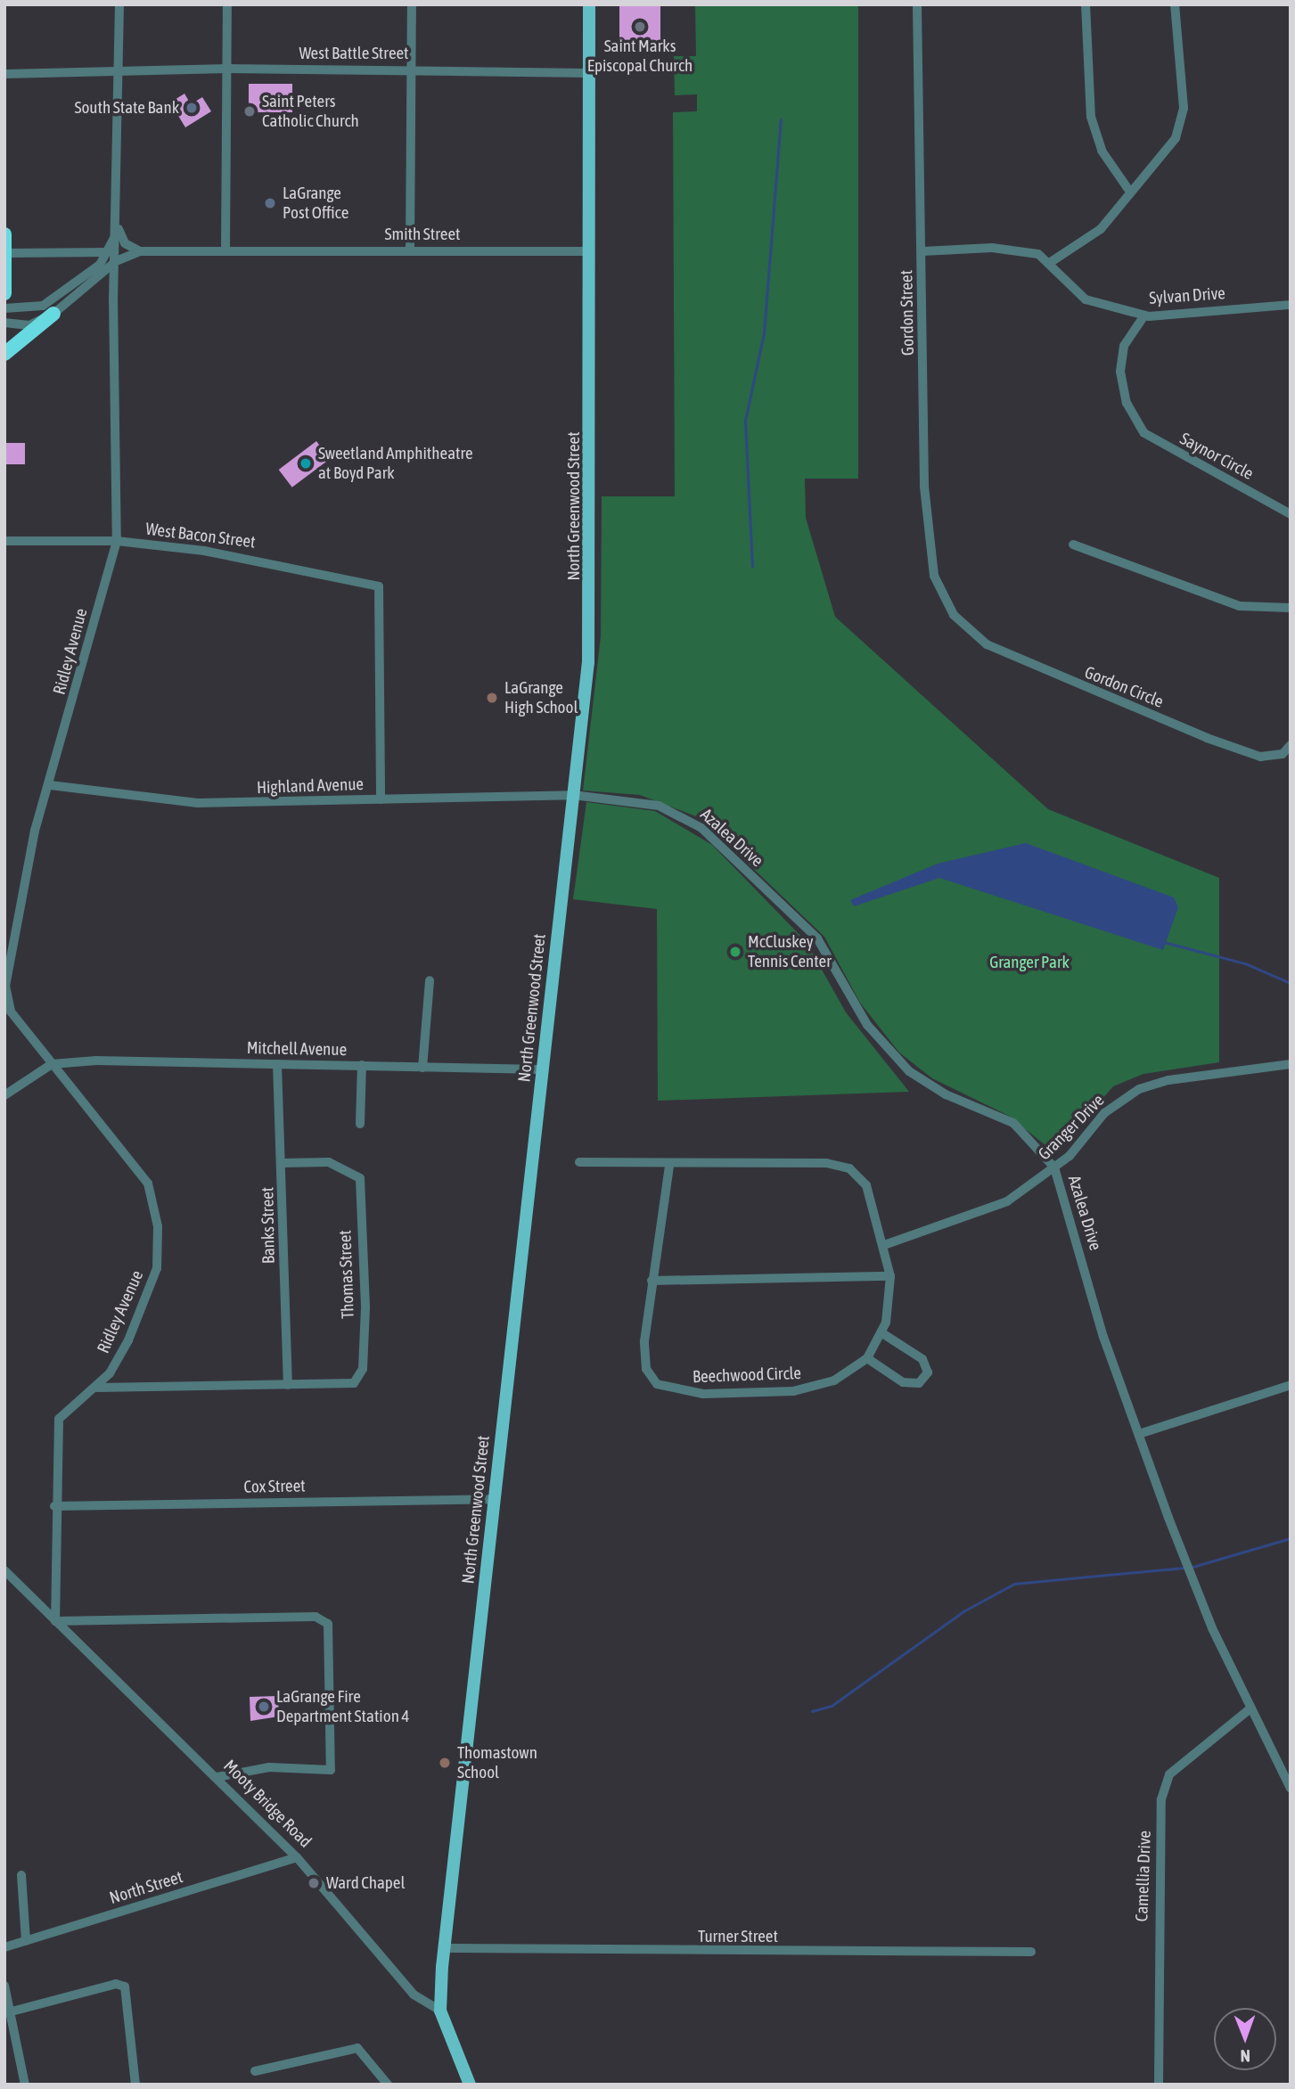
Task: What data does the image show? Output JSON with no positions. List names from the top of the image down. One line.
{"streets":{"main road":["North Greenwood Street"],"street":["West Battle Street","Smith Street","Sylvan Drive","Gordon Street","Saynor Circle","West Bacon Street","Ridley Avenue","Gordon Circle","Highland Avenue","Azalea Drive","Mitchell Avenue","Granger Drive","Banks Street","Thomas Street","Beechwood Circle","Cox Street","Mooty Bridge Road","Camellia Drive","North Street","Turner Street"]},"crossings":[["West Battle Street","North Greenwood Street"],["West Battle Street","Ridley Avenue"],["Smith Street","North Greenwood Street"],["Smith Street","Ridley Avenue"],["Sylvan Drive","Saynor Circle"],["Gordon Street","Gordon Circle"],["North Greenwood Street","Highland Avenue"],["North Greenwood Street","Azalea Drive"],["North Greenwood Street","Mitchell Avenue"],["North Greenwood Street","Cox Street"],["North Greenwood Street","Mooty Bridge Road"],["North Greenwood Street","Turner Street"],["West Bacon Street","Ridley Avenue"],["West Bacon Street","Highland Avenue"],["Ridley Avenue","Highland Avenue"],["Ridley Avenue","Mitchell Avenue"],["Ridley Avenue","Cox Street"],["Ridley Avenue","Mooty Bridge Road"],["Highland Avenue","Azalea Drive"],["Azalea Drive","Granger Drive"],["Azalea Drive","Camellia Drive"],["Mitchell Avenue","Banks Street"],["Granger Drive","Beechwood Circle"],["Banks Street","Thomas Street"],["Mooty Bridge Road","North Street"]],"parks":["Granger Park"],"places":["Saint Marks Episcopal Church","South State Bank","Saint Peters Catholic Church","LaGrange Post Office","Sweetland Amphitheatre at Boyd Park","LaGrange High School","McCluskey Tennis Center","LaGrange Fire Department Station 4","Thomastown School","Ward Chapel"],"north":"bottom"}
